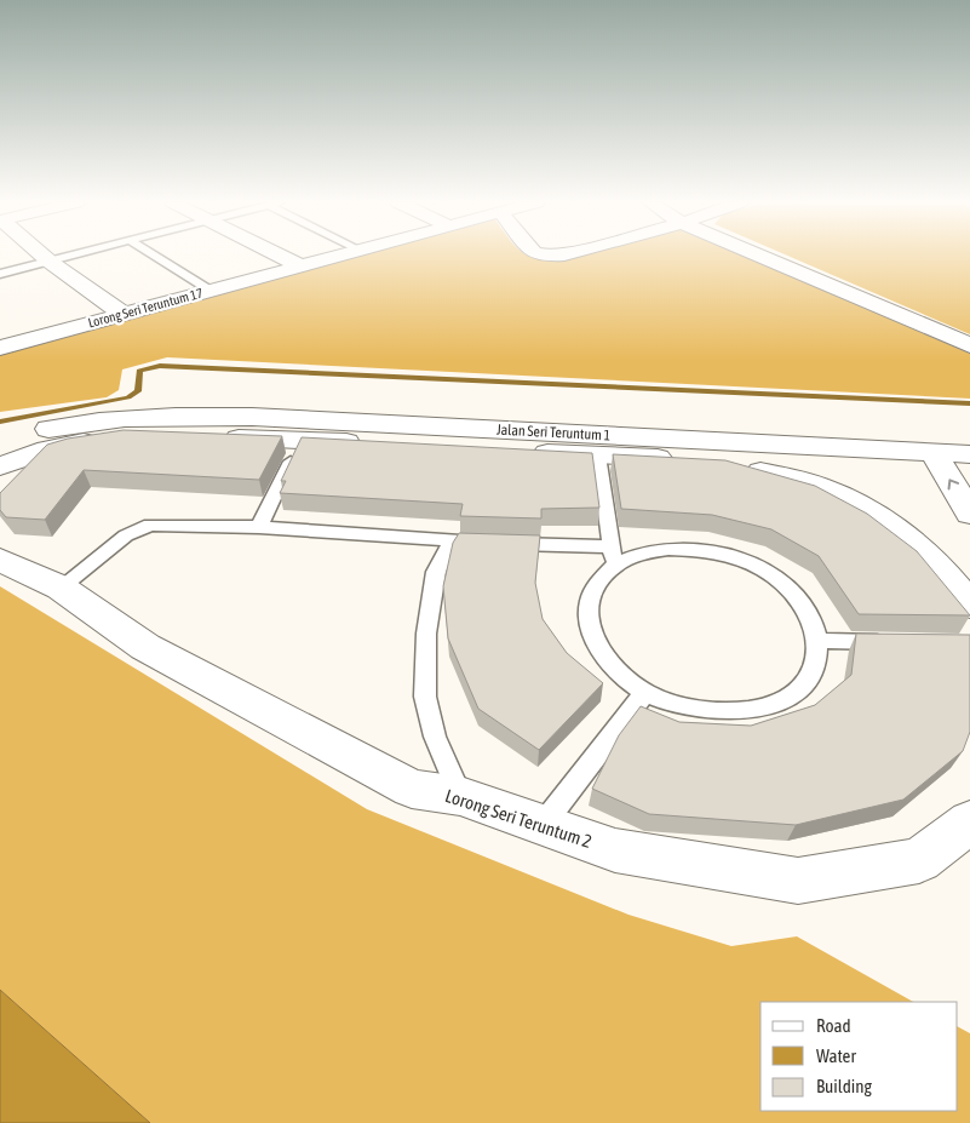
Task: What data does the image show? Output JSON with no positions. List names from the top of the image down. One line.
{"streets":{"street":["Lorong Seri Teruntum 17","Jalan Seri Teruntum 1","Lorong Seri Teruntum 2"]},"legend":["Road","Water","Building"]}
